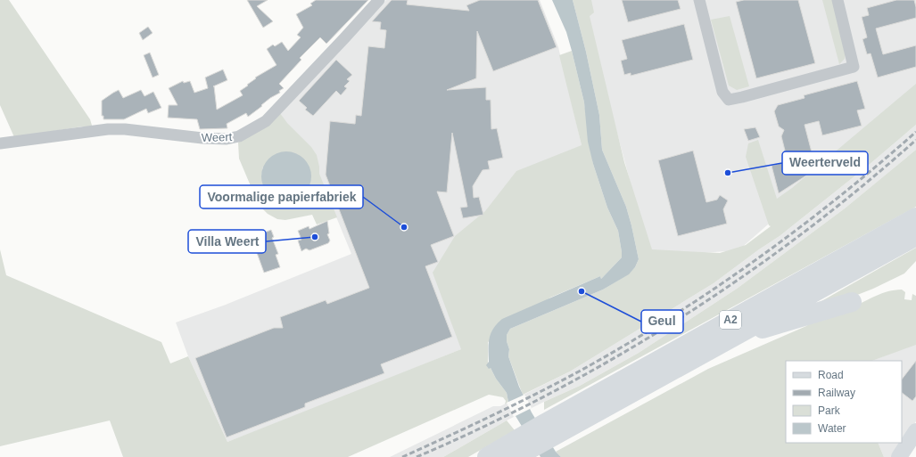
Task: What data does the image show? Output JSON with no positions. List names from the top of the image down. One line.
{"streets":{"highway":["A2"],"street":["Weert"]},"places":["Weerterveld","Voormalige papierfabriek","Villa Weert","Geul"],"legend":["Road","Railway","Park","Water"]}
